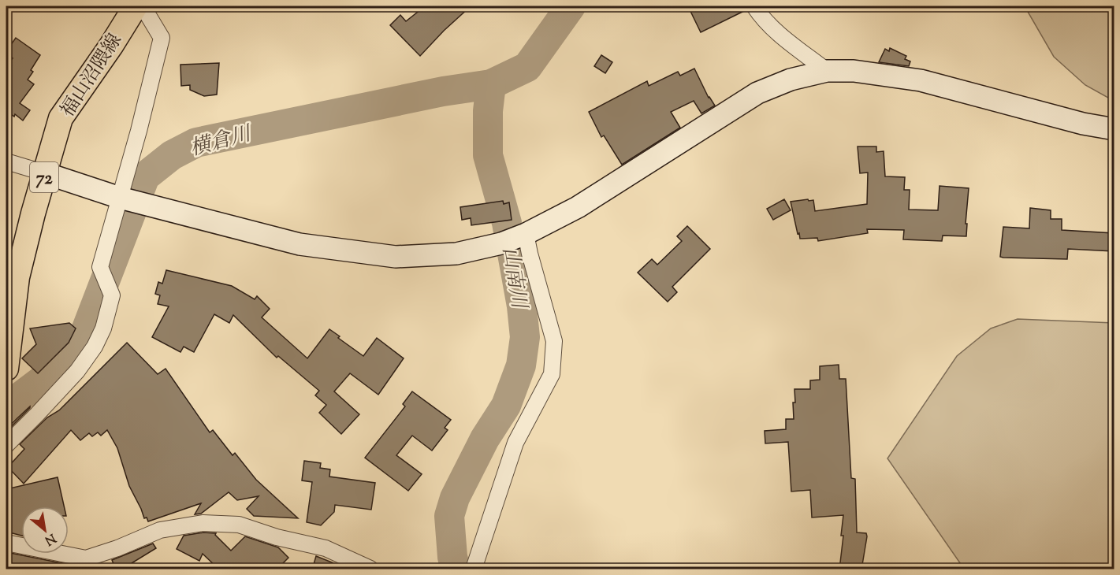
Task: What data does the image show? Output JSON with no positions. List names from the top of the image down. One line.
{"streets":{"main road":["福山沼隈線","72"]},"water":["横倉川","山南川"],"north":"bottom right"}
